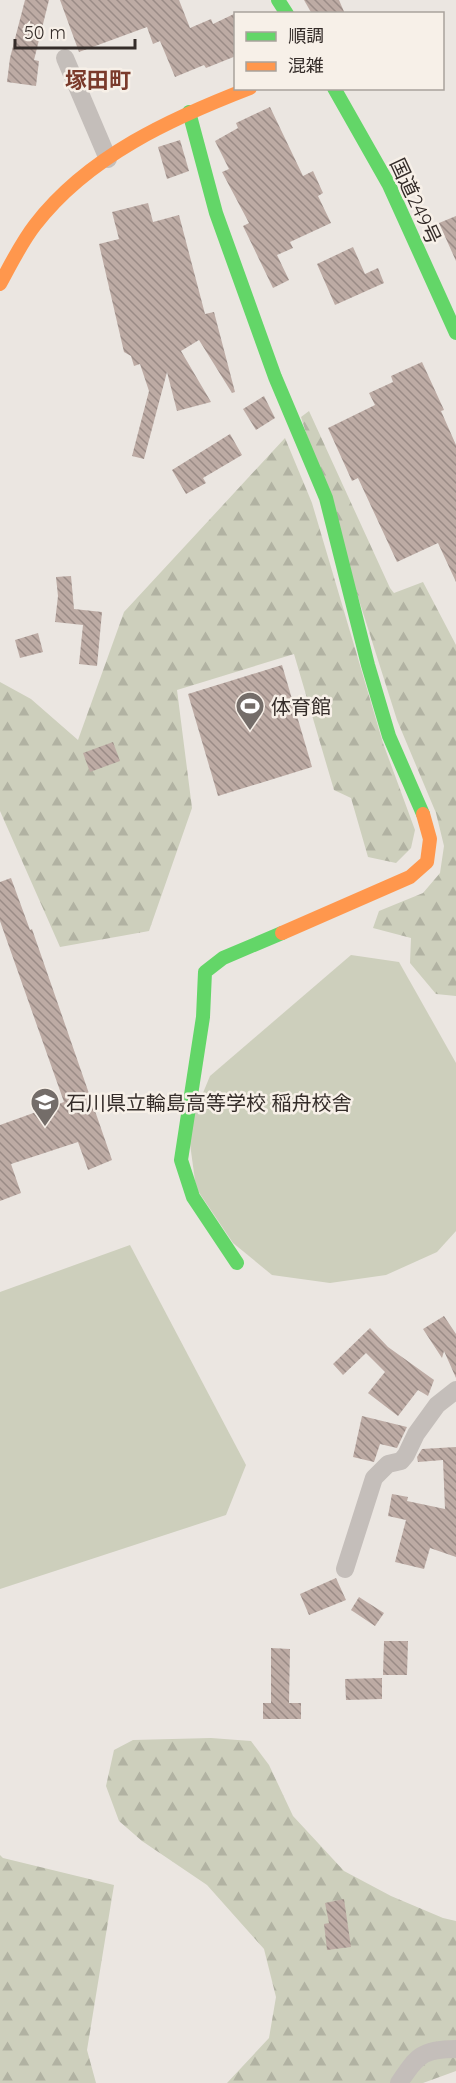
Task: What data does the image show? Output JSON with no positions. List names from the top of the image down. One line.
{"streets":{"main road":["国道249号"]},"districts":["塚田町"],"places":{"sports":["体育館"],"school or university":["石川県立輪島高等学校 稲舟校舎"]},"legend":["順調","混雑"],"scale_bar":"50 m"}
